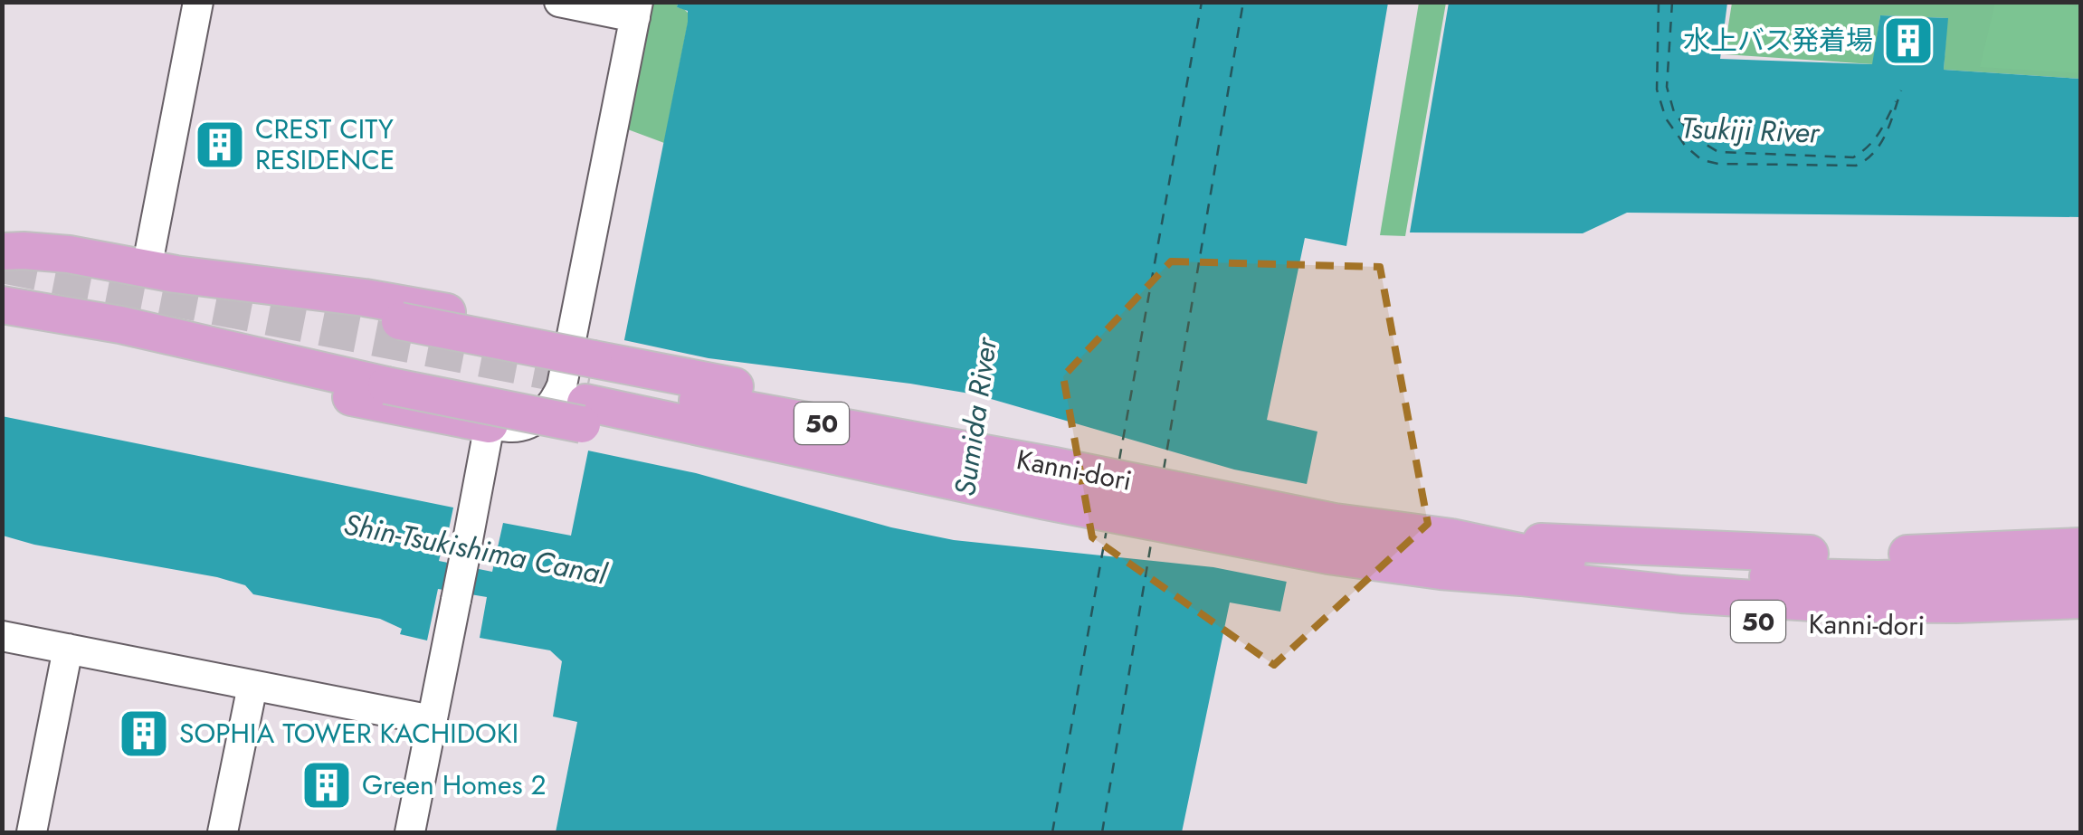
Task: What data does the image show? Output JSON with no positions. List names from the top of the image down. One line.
{"streets":{"main road":["50","Kanni-dori"]},"crossings":[["50","Kanni-dori"]],"water":["Tsukiji River","Sumida River","Shin-Tsukishima Canal"],"places":{"building":["水上バス発着場","CREST CITY RESIDENCE","SOPHIA TOWER KACHIDOKI","Green Homes 2"]}}
